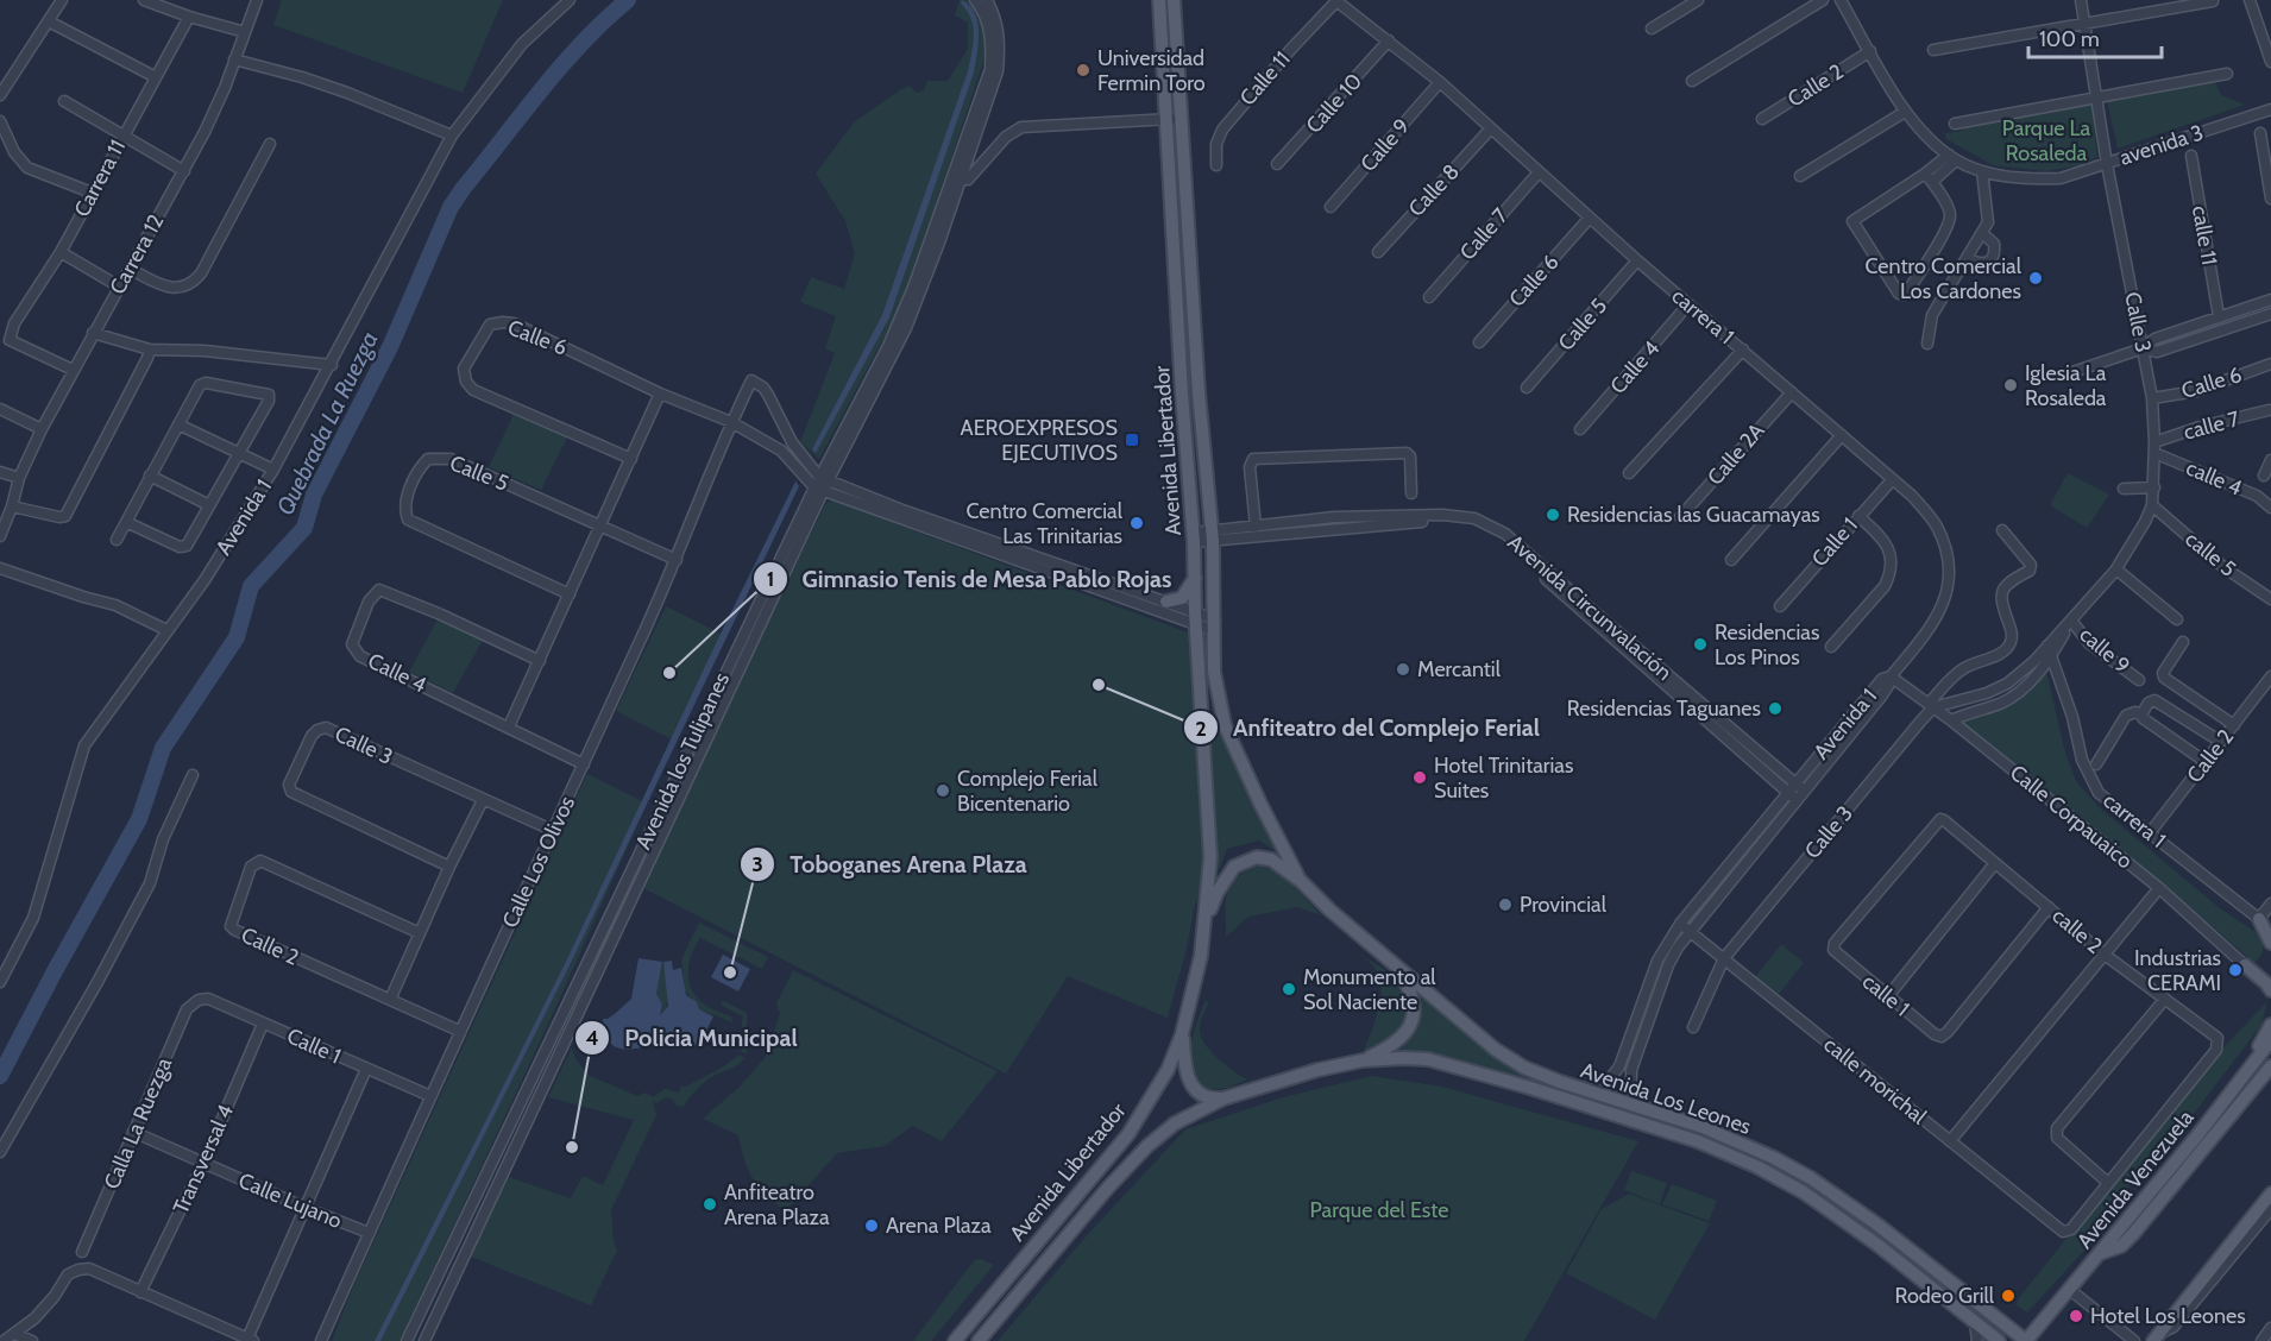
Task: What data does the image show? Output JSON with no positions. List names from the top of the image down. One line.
{"streets":{"main road":["Avenida Libertador","Avenida Los Leones","Avenida Venezuela"],"street":["Calle 11","Calle 2","Calle 10","Calle 9","avenida 3","Carrera 11","Calle 8","Calle 7","calle 11","Carrera 12","Calle 6","carrera 1","Calle 3","Calle 5","Calle 4","calle 7","Calle 2A","calle 4","Avenida 1","Calle 1","calle 5","Avenida Circunvalación","calle 9","Avenida los Tulipanes","Calle Corpauaico","Calle Los Olivos","calle 2","calle 1","calle morichal","Calla La Ruezga","Transversal 4","Calle Lujano"]},"crossings":[["Calle 11","carrera 1"],["Calle 2","avenida 3"],["Calle 2","carrera 1"],["Calle 2","Calle Los Olivos"],["Calle 10","carrera 1"],["Calle 9","carrera 1"],["avenida 3","Calle 3"],["Carrera 11","Carrera 12"],["Calle 8","carrera 1"],["Calle 7","carrera 1"],["Calle 6","carrera 1"],["Calle 6","Calle 3"],["Calle 6","Avenida los Tulipanes"],["Calle 6","Calle Los Olivos"],["carrera 1","Calle 3"],["carrera 1","Calle 5"],["carrera 1","Calle 4"],["carrera 1","Calle 2A"],["carrera 1","Avenida 1"],["carrera 1","Calle 1"],["carrera 1","Calle Corpauaico"],["Calle 3","calle 7"],["Calle 3","calle 4"],["Calle 3","calle 5"],["Calle 3","calle 9"],["Calle 3","Calle Corpauaico"],["Calle 3","Calle Los Olivos"],["Calle 3","calle morichal"],["Calle 5","Calle Los Olivos"],["Calle 4","Calle Los Olivos"],["calle 7","calle 4"],["Avenida Libertador","Avenida los Tulipanes"],["Avenida Libertador","Avenida Los Leones"],["Avenida 1","Avenida Circunvalación"],["Avenida 1","Calle Corpauaico"],["Avenida 1","calle morichal"],["Avenida 1","Avenida Los Leones"],["Calle 1","Calle Los Olivos"],["Calle 1","Calla La Ruezga"],["Calle 1","Transversal 4"],["Calle Los Olivos","Calle Lujano"],["calle 2","calle 1"],["calle 2","calle morichal"],["Avenida Los Leones","Avenida Venezuela"],["Calla La Ruezga","Calle Lujano"],["Transversal 4","Calle Lujano"]],"water":["Quebrada La Ruezga"],"parks":["Parque La Rosaleda","Parque del Este"],"places":{"other":["Universidad Fermin Toro","Centro Comercial Los Cardones","Iglesia La Rosaleda","Residencias las Guacamayas","Centro Comercial Las Trinitarias","Residencias Los Pinos","Mercantil","Gimnasio Tenis de Mesa Pablo Rojas","Anfiteatro del Complejo Ferial","Residencias Taguanes","Hotel Trinitarias Suites","Complejo Ferial Bicentenario","Provincial","Industrias CERAMI","Toboganes Arena Plaza","Monumento al Sol Naciente","Policia Municipal","Anfiteatro Arena Plaza","Arena Plaza","Rodeo Grill","Hotel Los Leones"],"transit":["AEROEXPRESOS EJECUTIVOS"]},"scale_bar":"100 m"}
